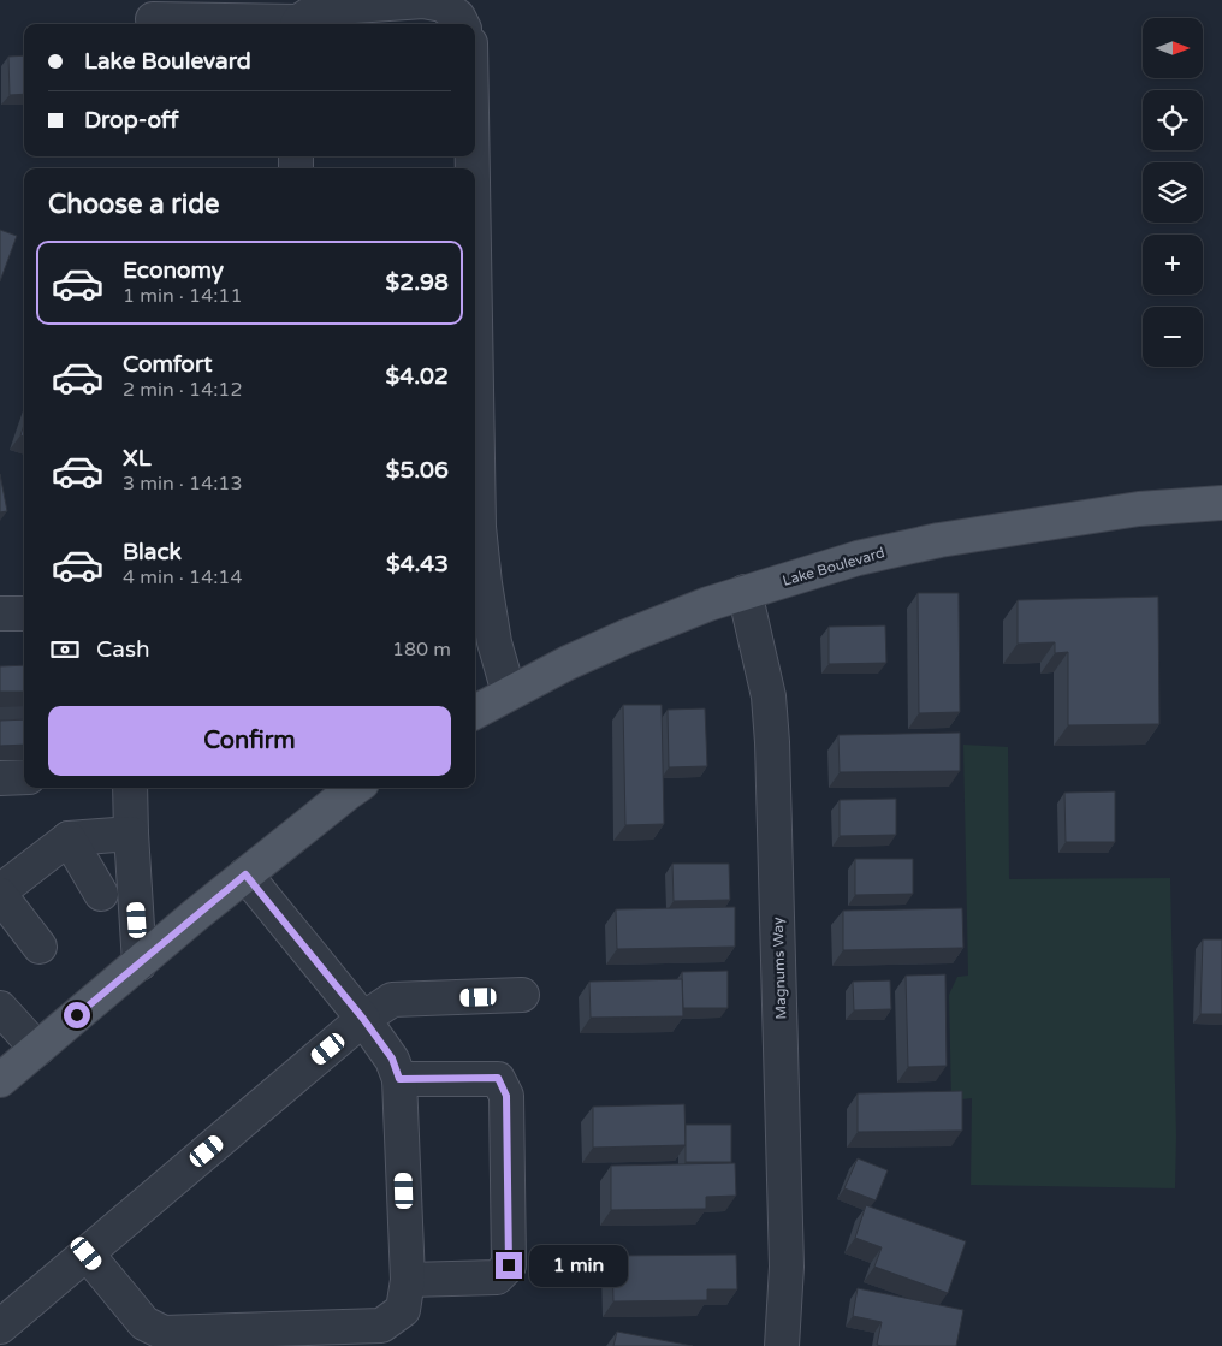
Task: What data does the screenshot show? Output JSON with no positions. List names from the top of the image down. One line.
{"streets":{"main road":["Lake Boulevard"],"street":["Magnums Way"]},"crossings":[["Lake Boulevard","Magnums Way"]],"north":"right","page":{"map_buttons":["+","−"],"banner":["Lake Boulevard","Drop-off"],"heading":"Choose a ride","list":[{"name":"Economy","note":"1 min · 14:11","value":"$2.98"},{"name":"Comfort","note":"2 min · 14:12","value":"$4.02"},{"name":"XL","note":"3 min · 14:13","value":"$5.06"},{"name":"Black","note":"4 min · 14:14","value":"$4.43"}],"pay":["Cash","180 m"],"buttons":"Confirm","bubble":"1 min"}}
